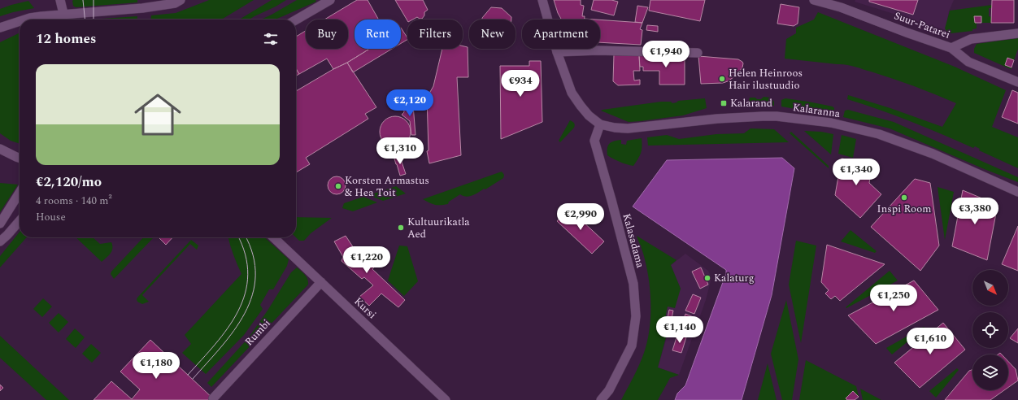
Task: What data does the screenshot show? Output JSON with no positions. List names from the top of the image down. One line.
{"streets":{"street":["Suur-Patarei","Kalaranna","Kalasadama","Kursi","Rumbi"]},"crossings":[["Kalaranna","Kalasadama"],["Kursi","Rumbi"]],"places":{"other":["Helen Heinroos Hair ilustuudio","Korsten Armastus & Hea Toit","Inspi Room","Kultuurikatla Aed","Kalaturg"],"transit":["Kalarand"]},"north":"bottom right","page":{"chip":["Buy","Rent","Filters","New","Apartment"],"heading":"12 homes","price":["€1,940","€934","€2,120","€1,310","€1,340","€3,380","€2,990","€1,220","€1,250","€1,140","€1,610","€1,180"],"list":[{"name":"€2,120/mo","note":"4 rooms · 140 m² · House"}]}}
